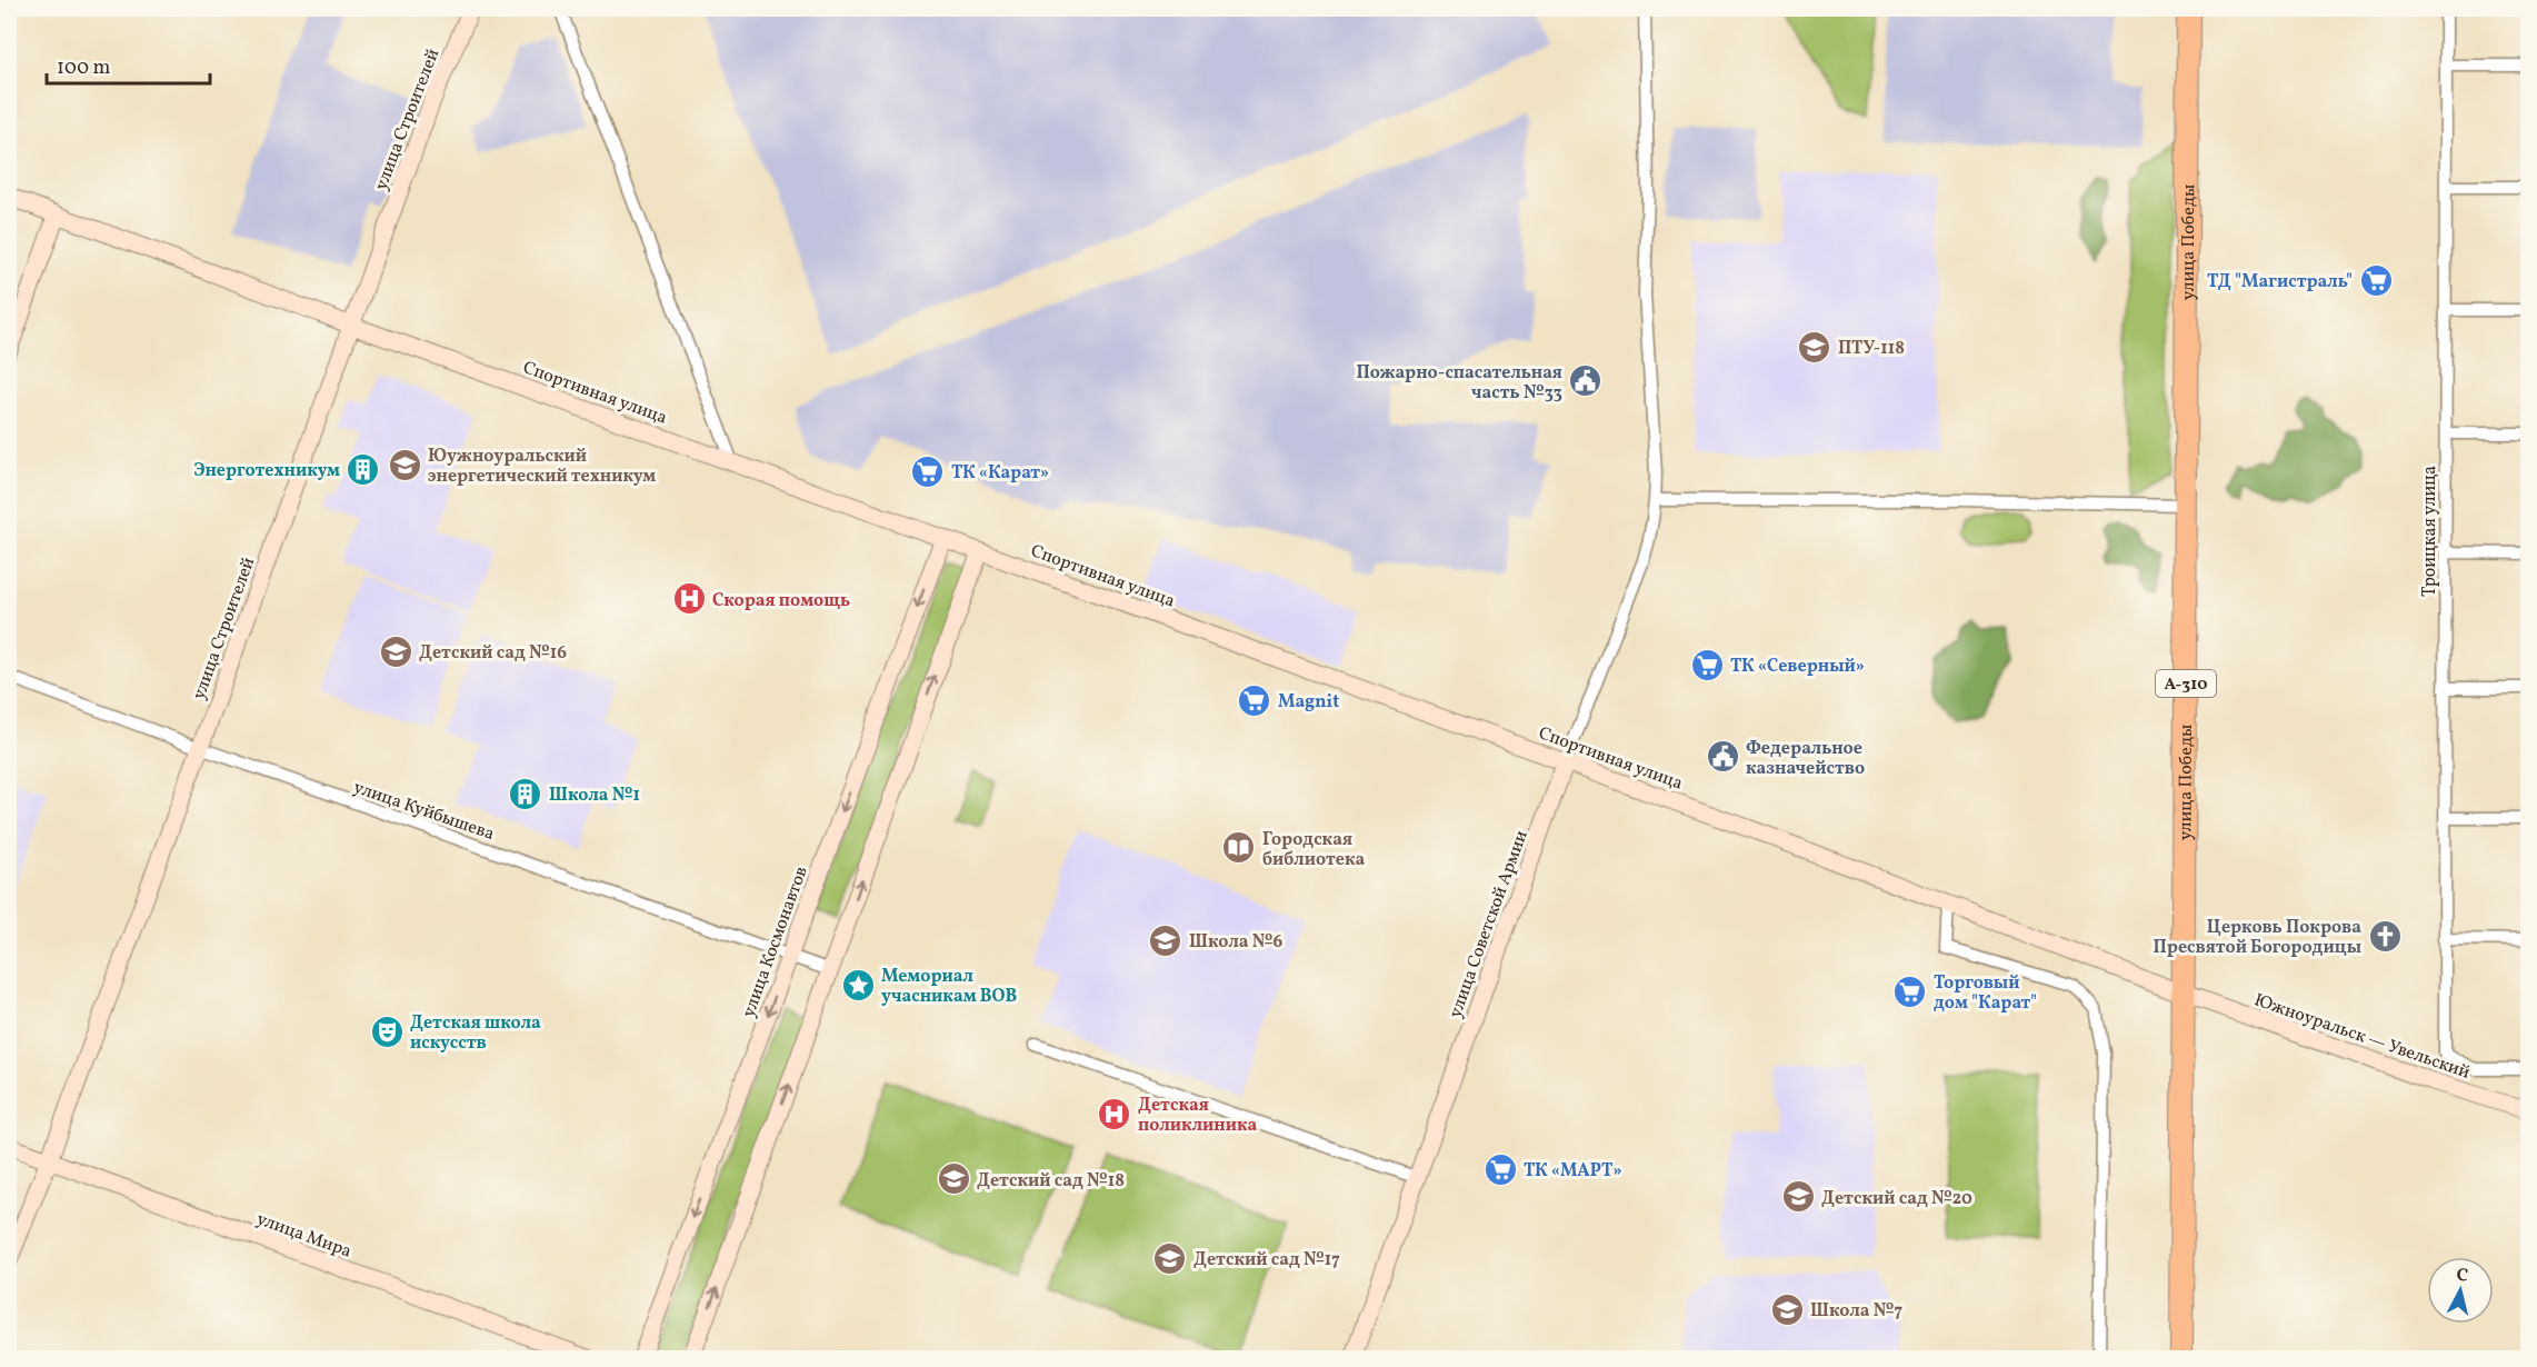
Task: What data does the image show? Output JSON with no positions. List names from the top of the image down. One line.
{"streets":{"highway":["улица Победы","А-310"],"street":["улица Строителей","Спортивная улица","Троицкая улица","улица Куйбышева","улица Советской Армии","улица Космонавтов","Южноуральск — Увельский","улица Мира"]},"crossings":[["улица Строителей","Спортивная улица"],["улица Строителей","улица Куйбышева"],["улица Строителей","улица Мира"],["улица Победы","Спортивная улица"],["улица Победы","Южноуральск — Увельский"],["Спортивная улица","улица Советской Армии"],["Спортивная улица","улица Космонавтов"],["Спортивная улица","Южноуральск — Увельский"],["улица Куйбышева","улица Космонавтов"]],"places":{"supermarket":["ТД \"Магистраль\"","ТК «Карат»","ТК «Северный»","Magnit","Торговый дом \"Карат\"","ТК «МАРТ»"],"school or university":["ПТУ-118","Юужноуральский энергетический техникум","Детский сад №16","Школа №6","Детский сад №18","Детский сад №20","Детский сад №17","Школа №7"],"public building":["Пожарно-спасательная часть №33","Федеральное казначейство"],"building":["Энерготехникум","Школа №1"],"hospital":["Скорая помощь","Детская поликлиника"],"library":["Городская библиотека"],"church":["Церковь Покрова Пресвятой Богородицы"],"place":["Мемориал учасникам ВОВ"],"theatre":["Детская школа искусств"]},"scale_bar":"100 m","north":"top"}
